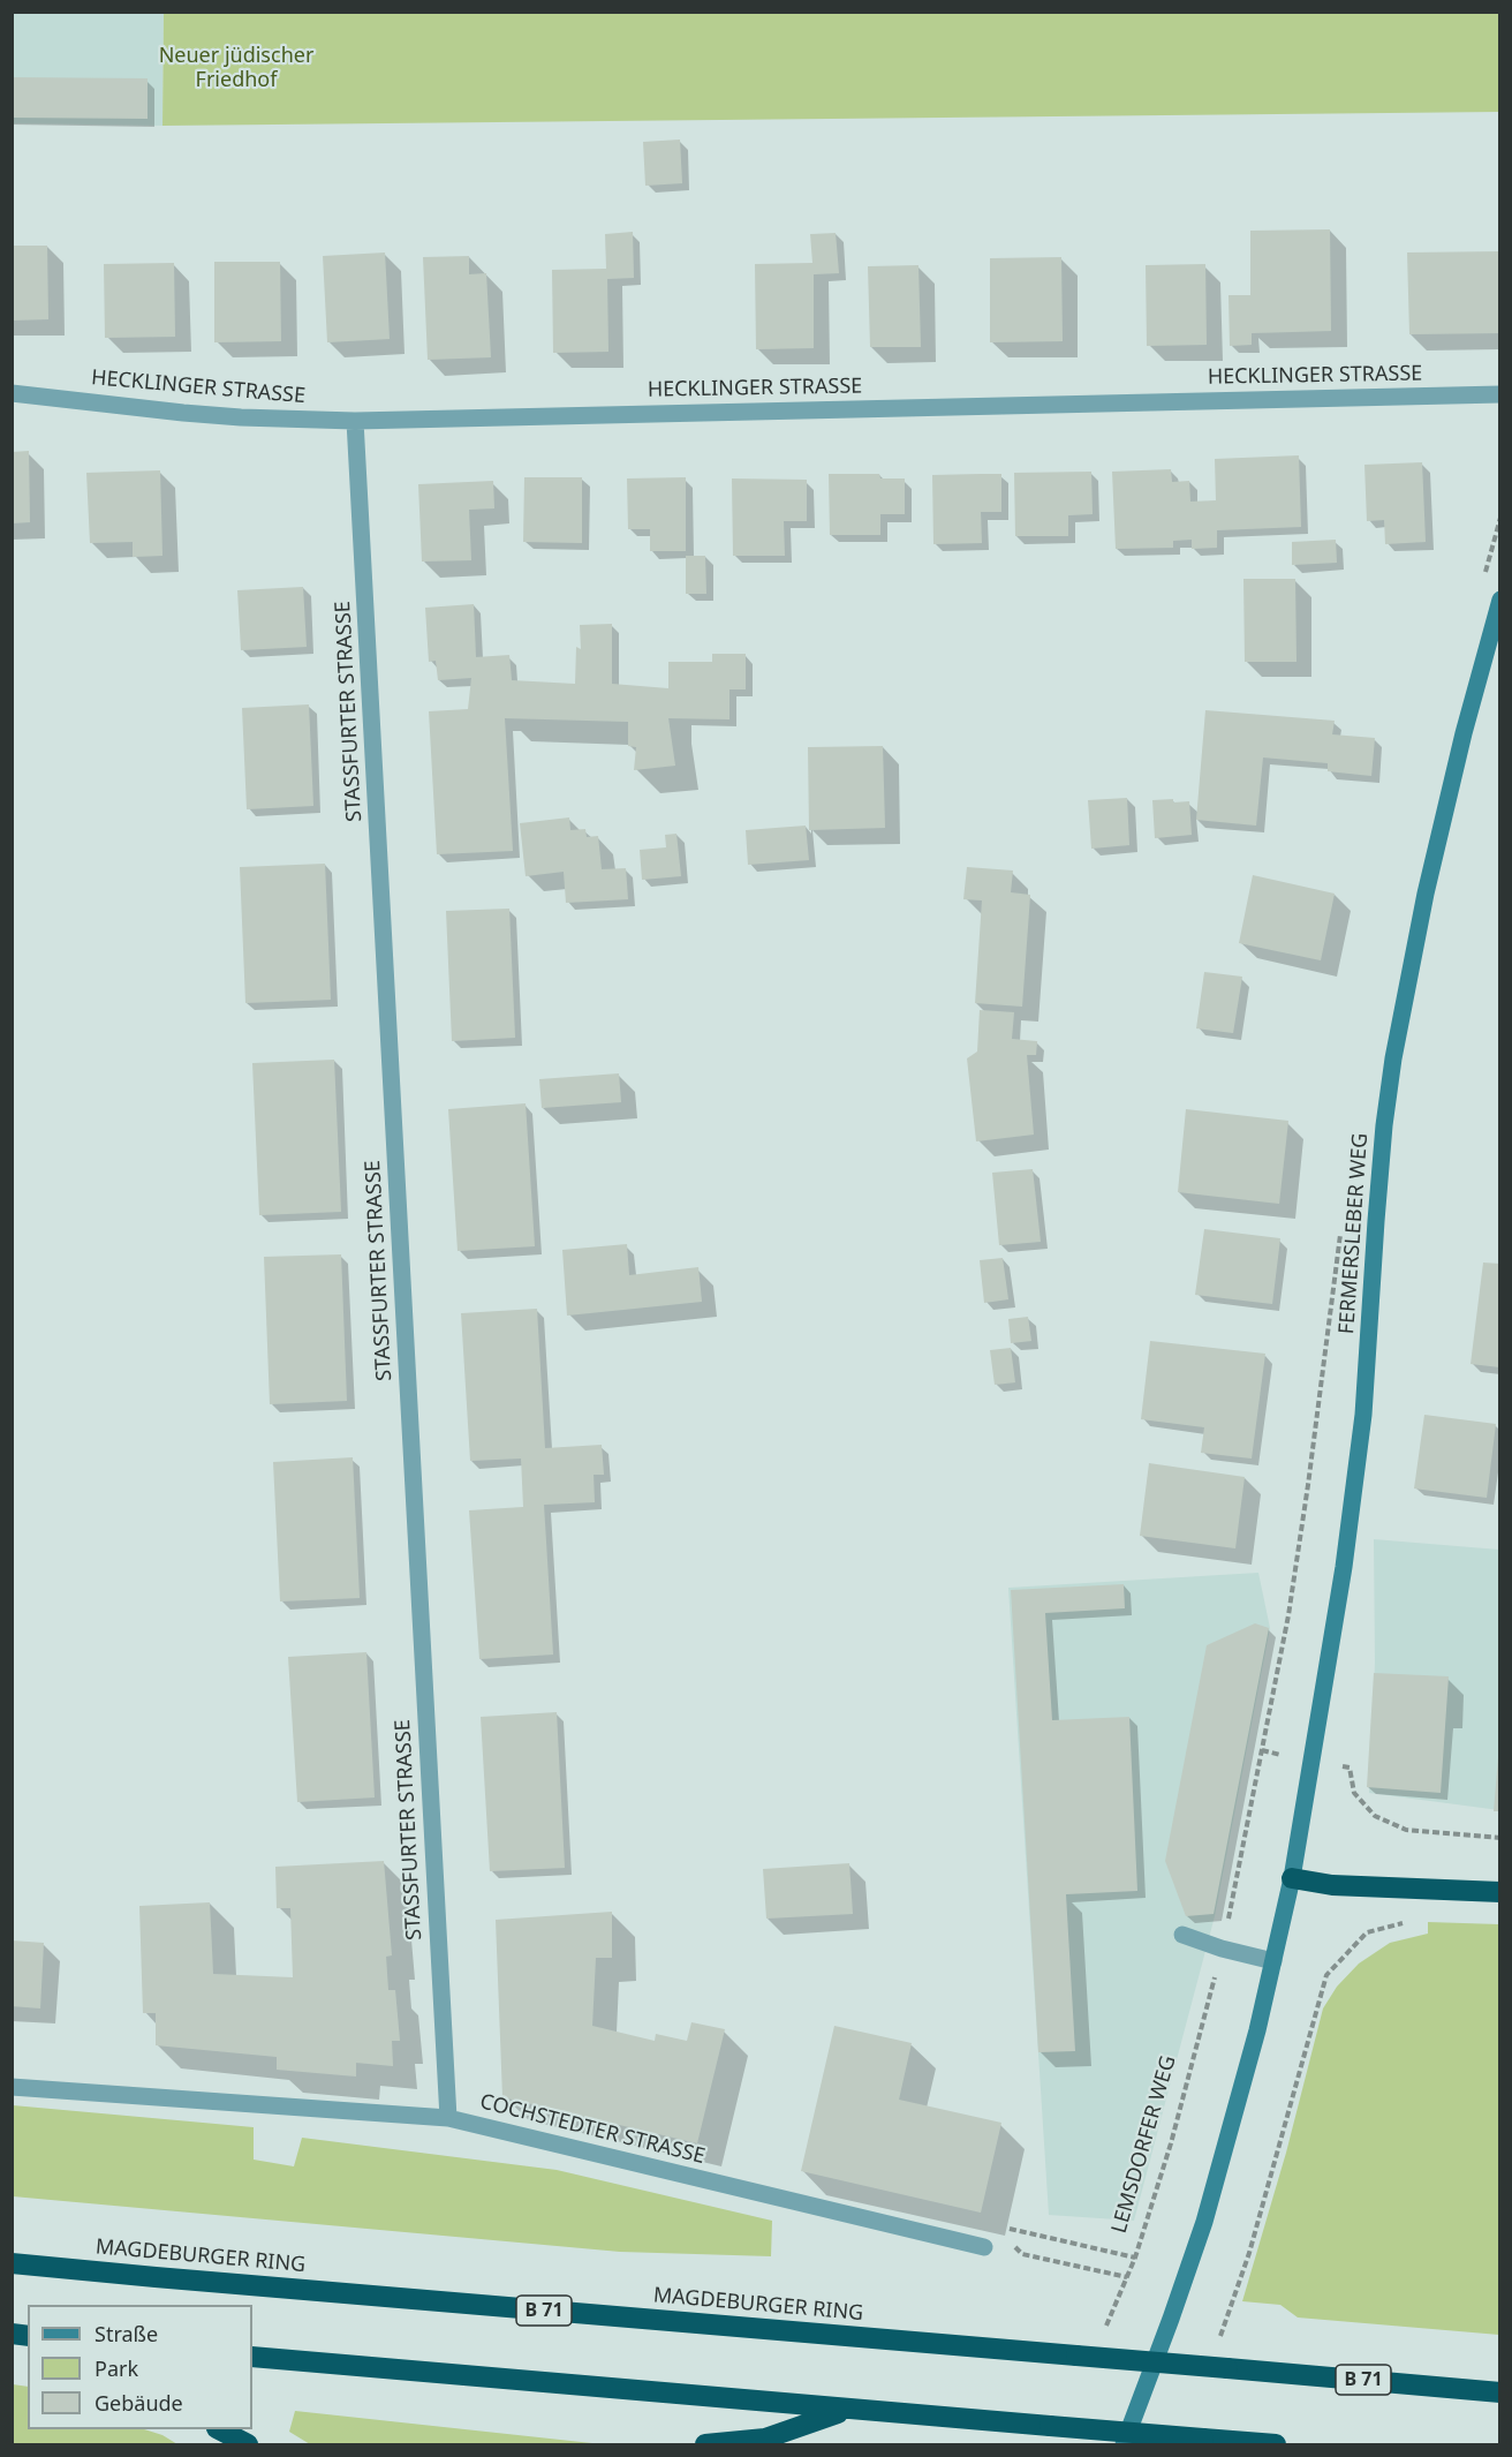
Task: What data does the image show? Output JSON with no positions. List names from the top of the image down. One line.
{"streets":{"highway":["MAGDEBURGER RING","B 71"],"street":["HECKLINGER STRASSE","STASSFURTER STRASSE","FERMERSLEBER WEG","COCHSTEDTER STRASSE"],"path":["LEMSDORFER WEG"]},"crossings":[["HECKLINGER STRASSE","STASSFURTER STRASSE"],["STASSFURTER STRASSE","COCHSTEDTER STRASSE"],["FERMERSLEBER WEG","LEMSDORFER WEG"]],"parks":["Neuer jüdischer Friedhof"],"legend":["Straße","Park","Gebäude"]}
